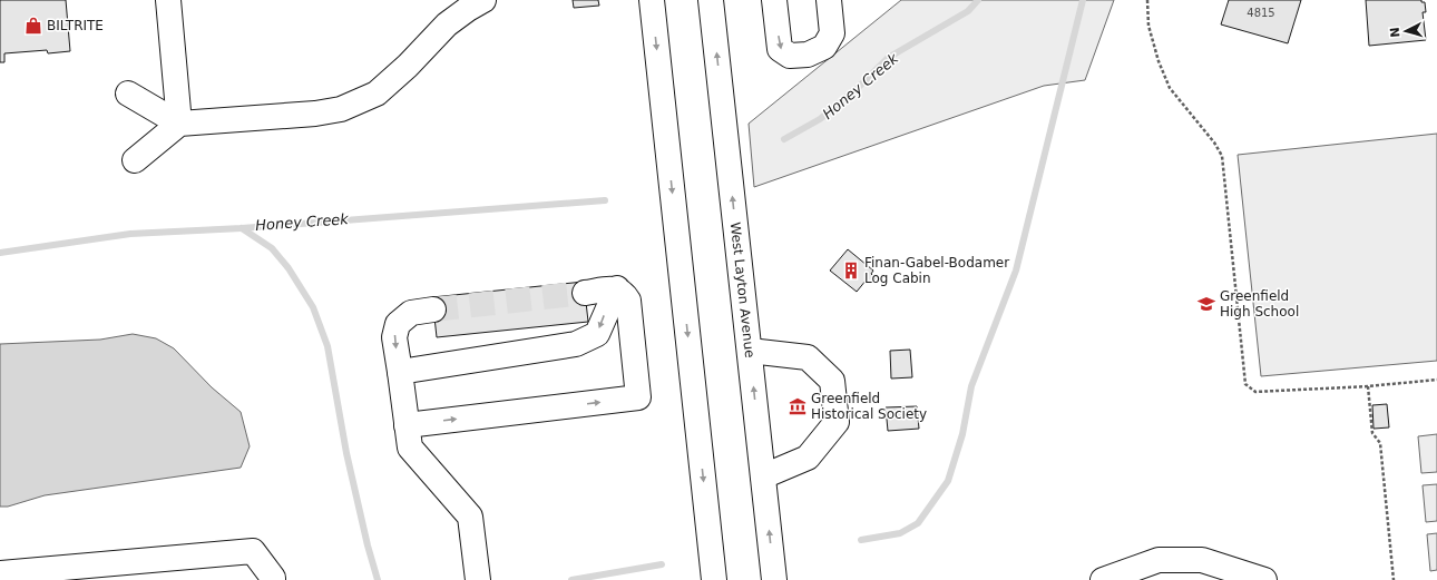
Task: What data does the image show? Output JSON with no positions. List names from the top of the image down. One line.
{"streets":{"main road":["West Layton Avenue"]},"water":["Honey Creek"],"places":{"shop":["BILTRITE"],"building":["Finan-Gabel-Bodamer Log Cabin"],"school or university":["Greenfield High School"],"museum":["Greenfield Historical Society"]},"house_numbers":["4815"],"north":"left"}
